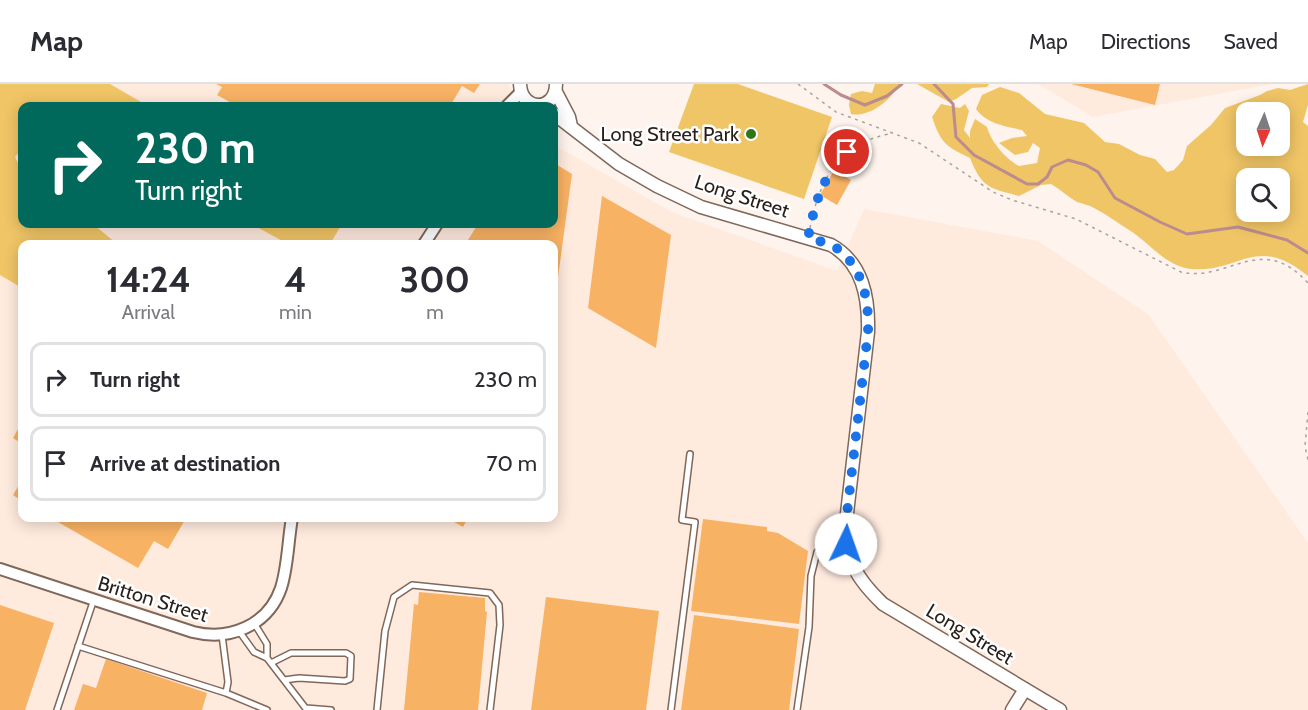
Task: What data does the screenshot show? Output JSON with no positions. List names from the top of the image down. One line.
{"streets":{"street":["Long Street","Britton Street"]},"places":["Long Street Park"],"north":"bottom","page":{"header":"Map","nav":["Map","Directions","Saved"],"turn":["230 m","Turn right"],"eta":["14:24","Arrival","4","min","300","m"],"list":[{"name":"Turn right","value":"230 m"},{"name":"Arrive at destination","value":"70 m"}]}}
